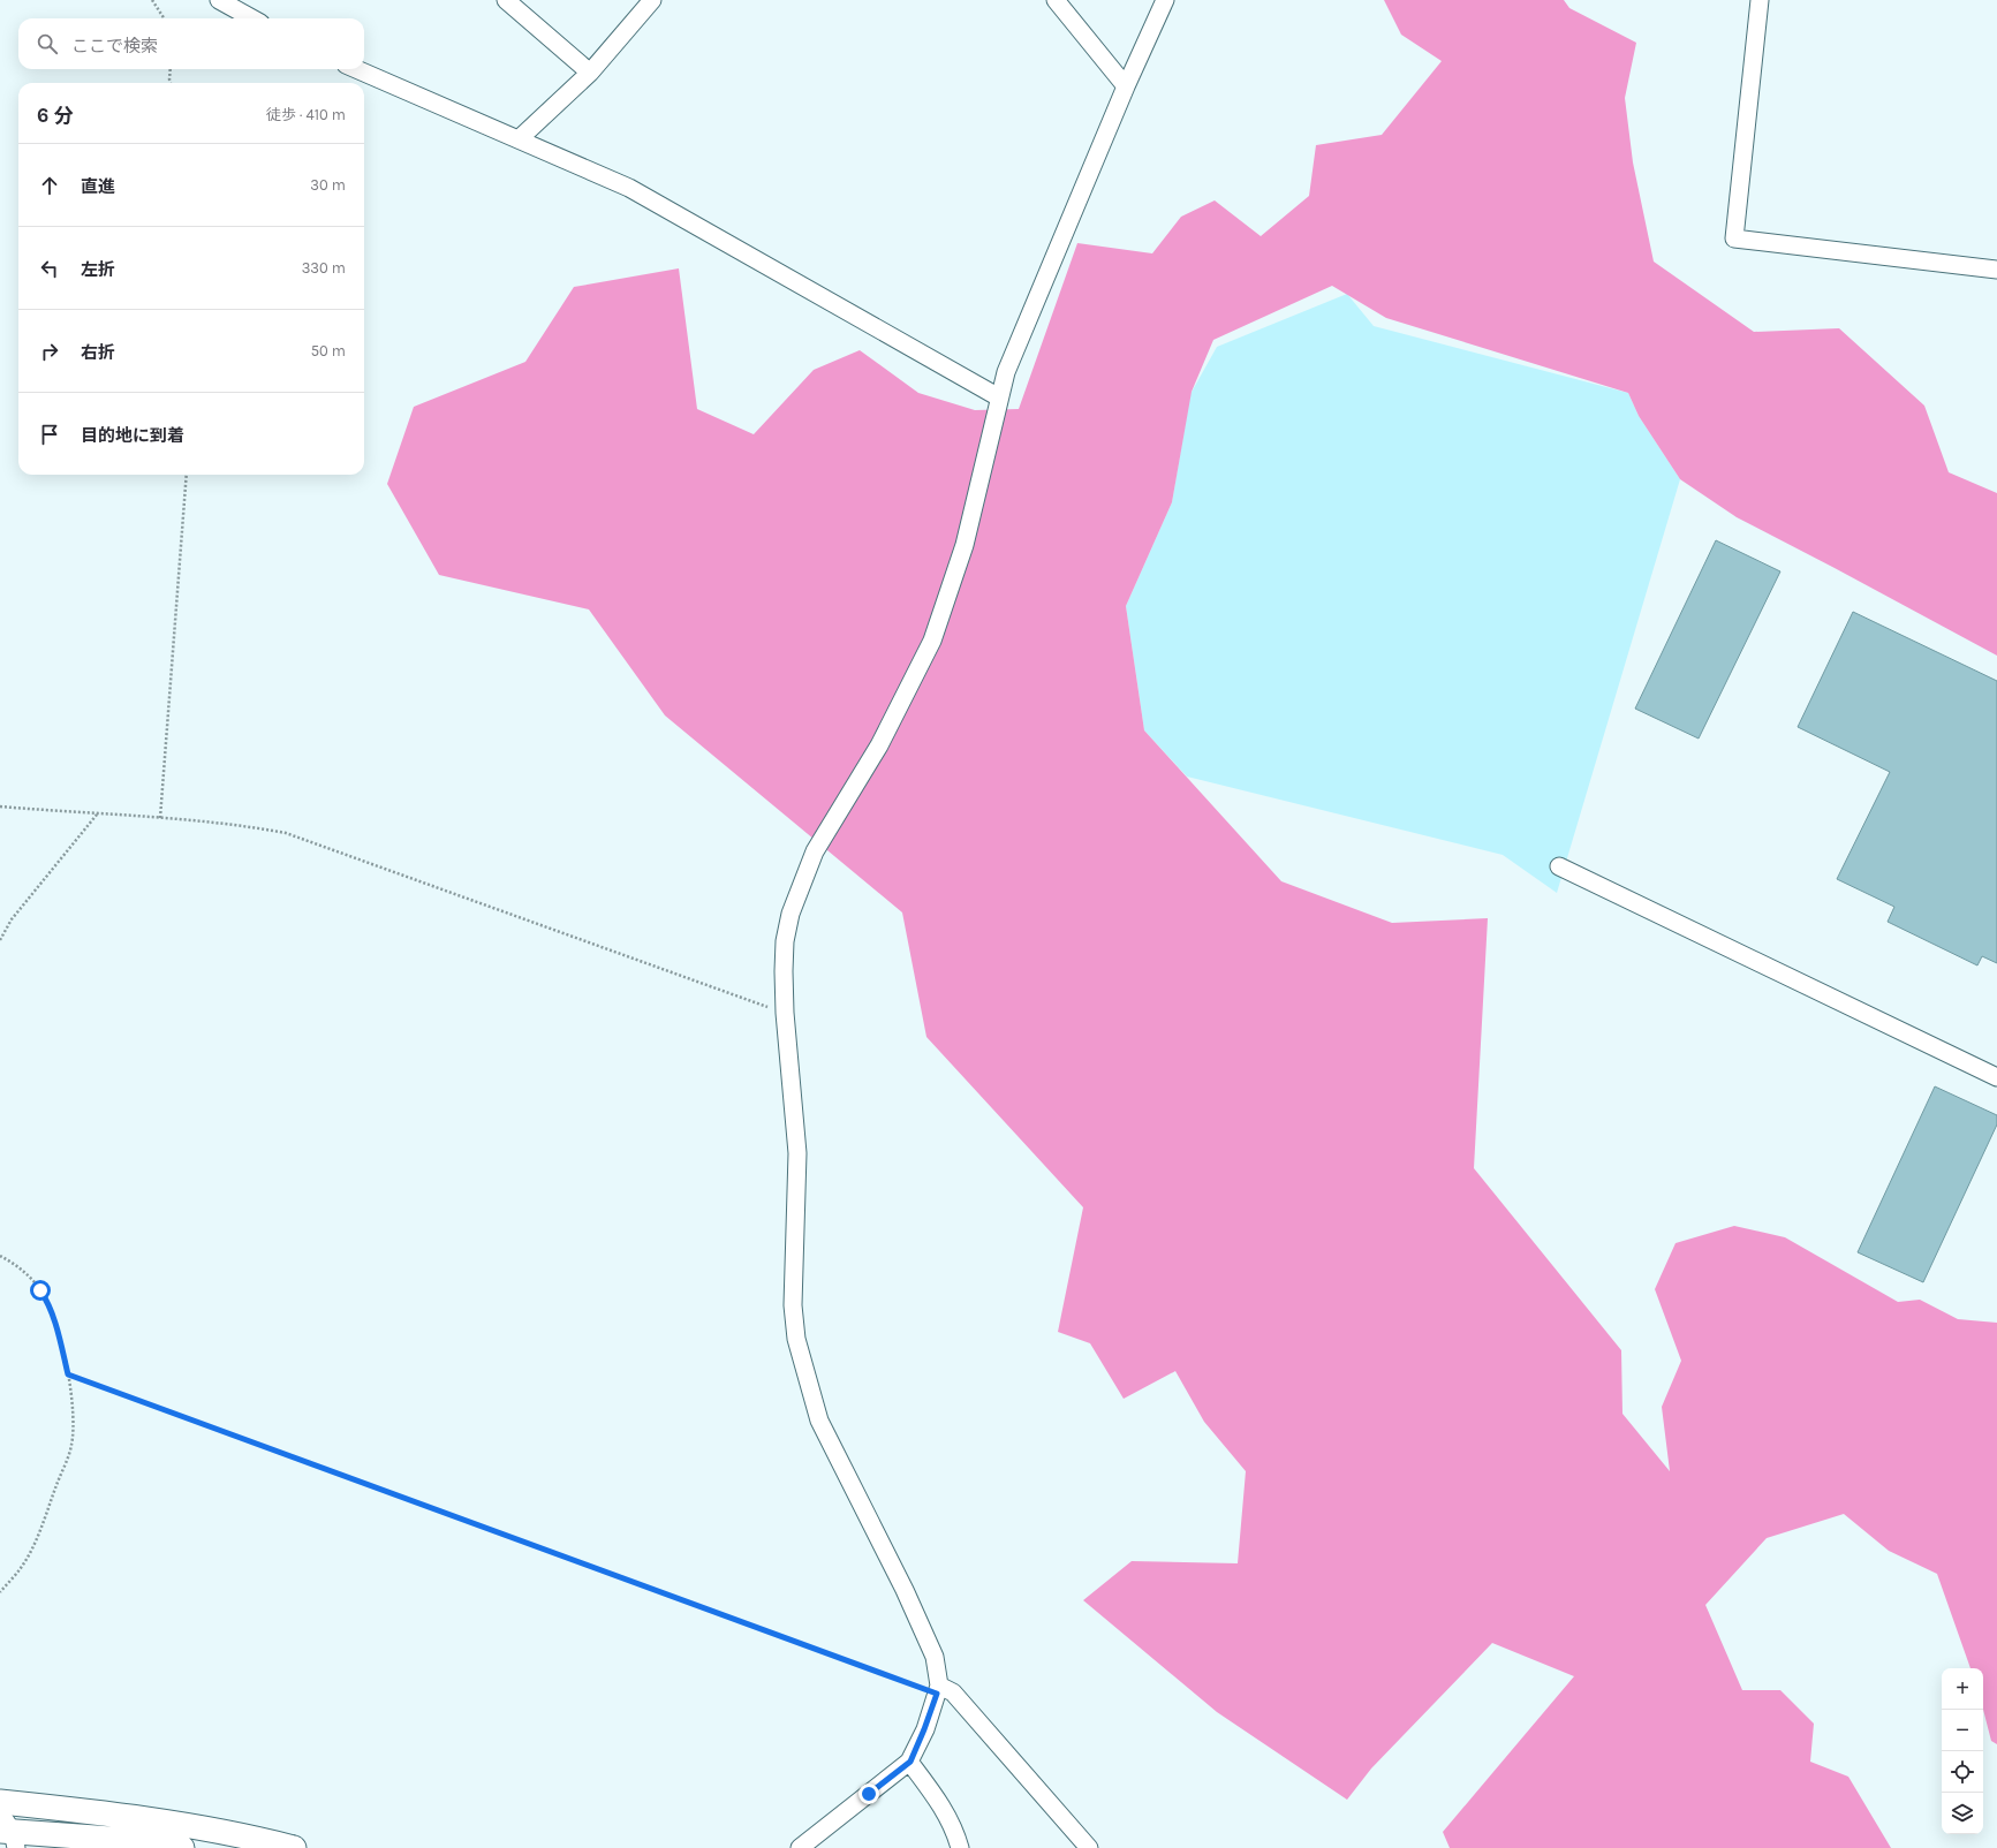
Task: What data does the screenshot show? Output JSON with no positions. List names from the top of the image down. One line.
{"page":{"search":"ここで検索","heading":["6 分","徒歩 · 410 m"],"list":[["直進","30 m"],["左折","330 m"],["右折","50 m"],"目的地に到着"],"map_buttons":["+","−"]}}
